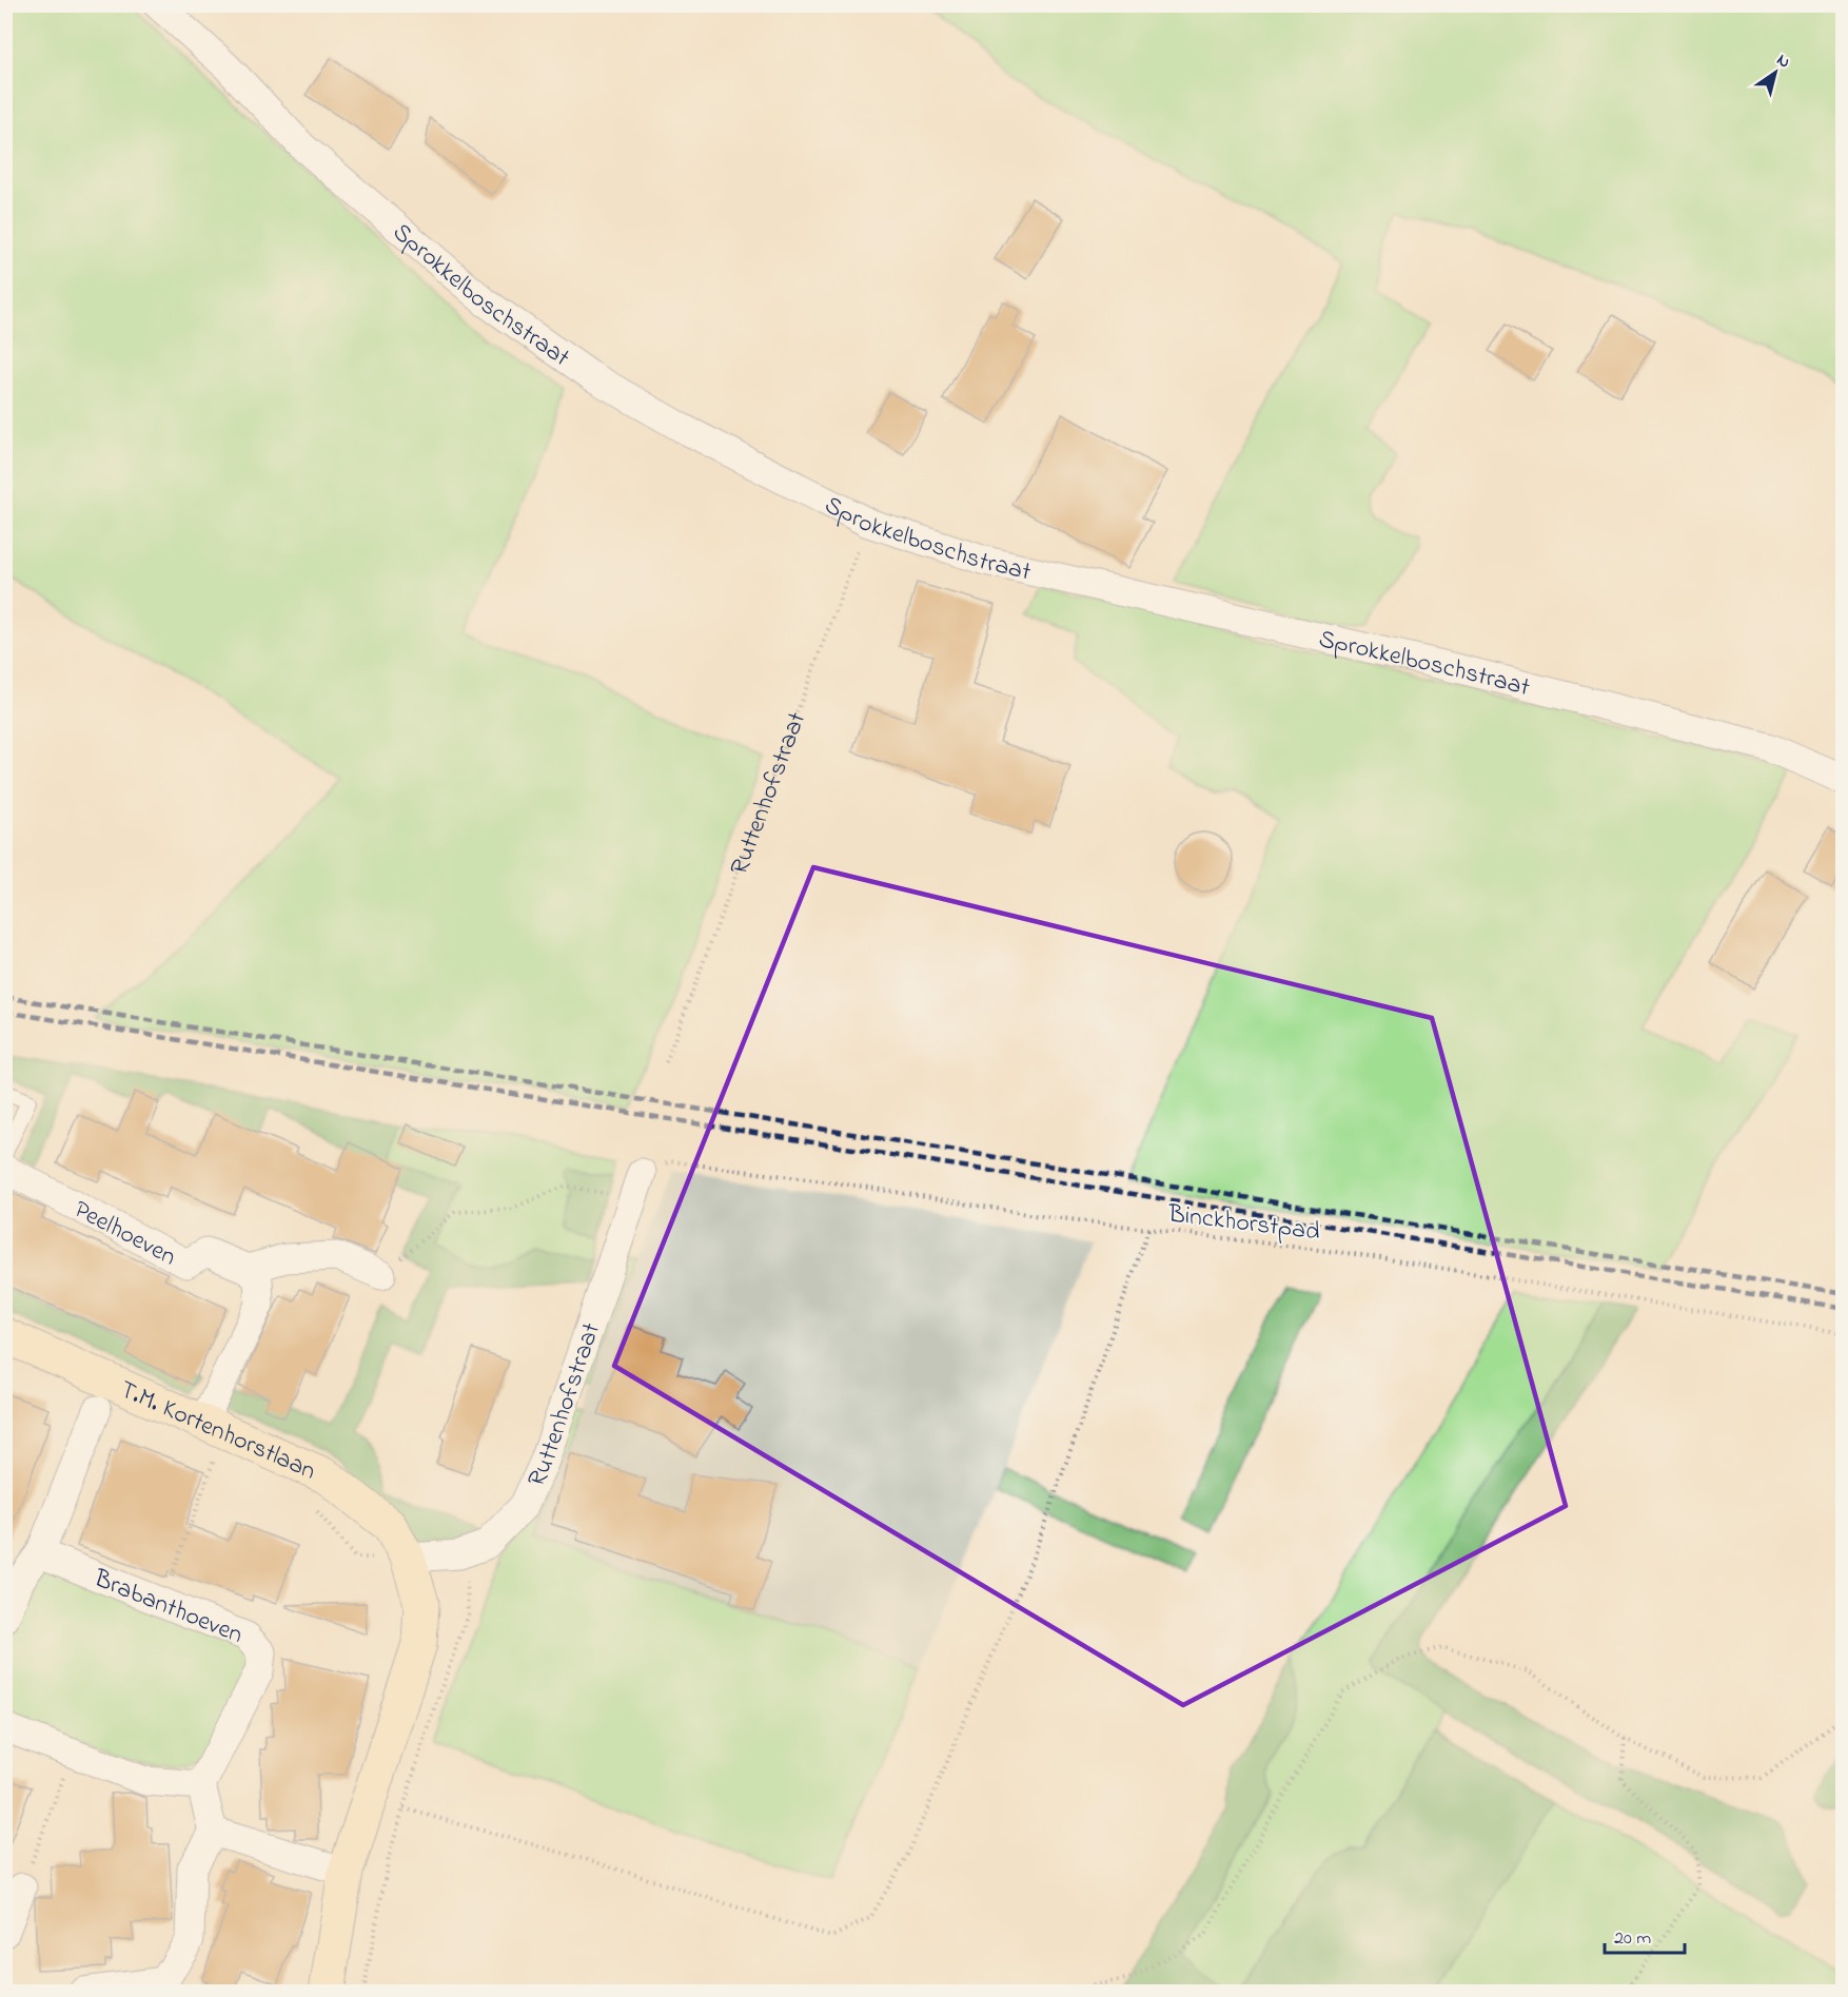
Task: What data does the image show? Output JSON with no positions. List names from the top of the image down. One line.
{"streets":{"street":["Sprokkelboschstraat","Ruttenhofstraat","Peelhoeven","T.M. Kortenhorstlaan","Brabanthoeven"],"path":["Binckhorstpad"]},"crossings":[["Sprokkelboschstraat","Ruttenhofstraat"],["Ruttenhofstraat","Binckhorstpad"],["Ruttenhofstraat","T.M. Kortenhorstlaan"]],"scale_bar":"20 m","north":"top right"}
